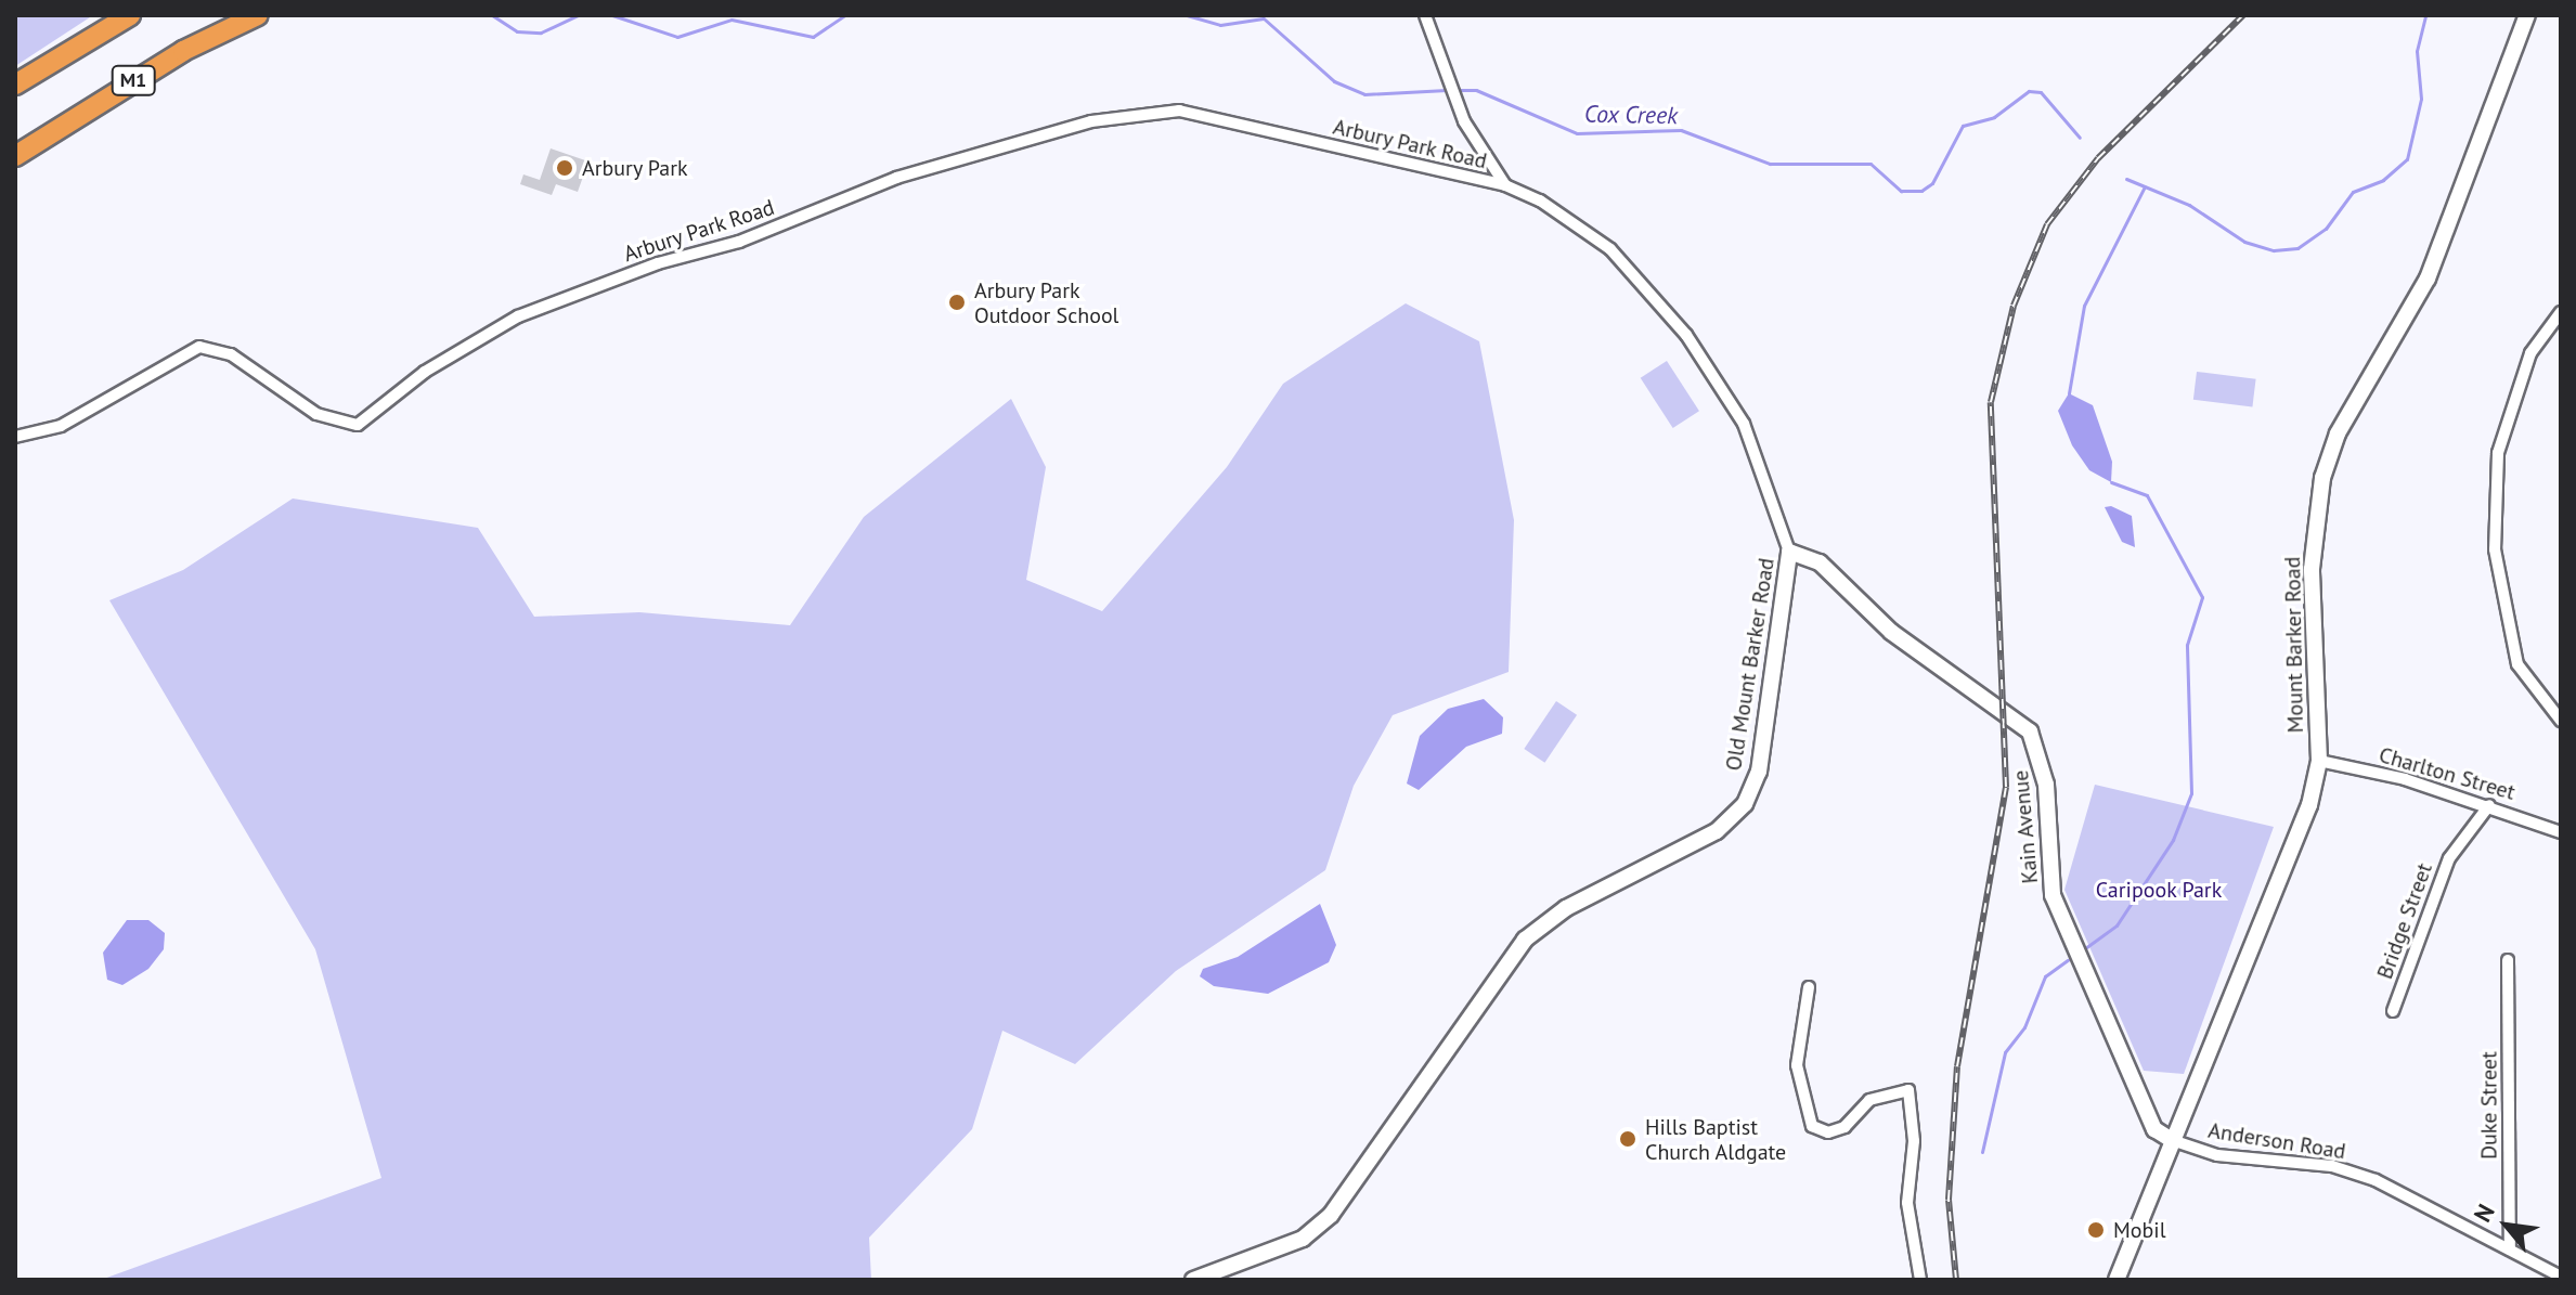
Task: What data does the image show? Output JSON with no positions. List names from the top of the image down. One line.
{"streets":{"highway":["M1"],"main road":["Mount Barker Road","Old Mount Barker Road","Kain Avenue"],"street":["Arbury Park Road","Charlton Street","Bridge Street","Duke Street","Anderson Road"]},"crossings":[["Arbury Park Road","Old Mount Barker Road"],["Mount Barker Road","Charlton Street"],["Mount Barker Road","Kain Avenue"],["Mount Barker Road","Anderson Road"],["Old Mount Barker Road","Kain Avenue"],["Charlton Street","Bridge Street"],["Kain Avenue","Anderson Road"],["Duke Street","Anderson Road"]],"water":["Cox Creek"],"parks":["Caripook Park"],"places":["Arbury Park","Arbury Park Outdoor School","Hills Baptist Church Aldgate","Mobil"],"north":"top left"}
